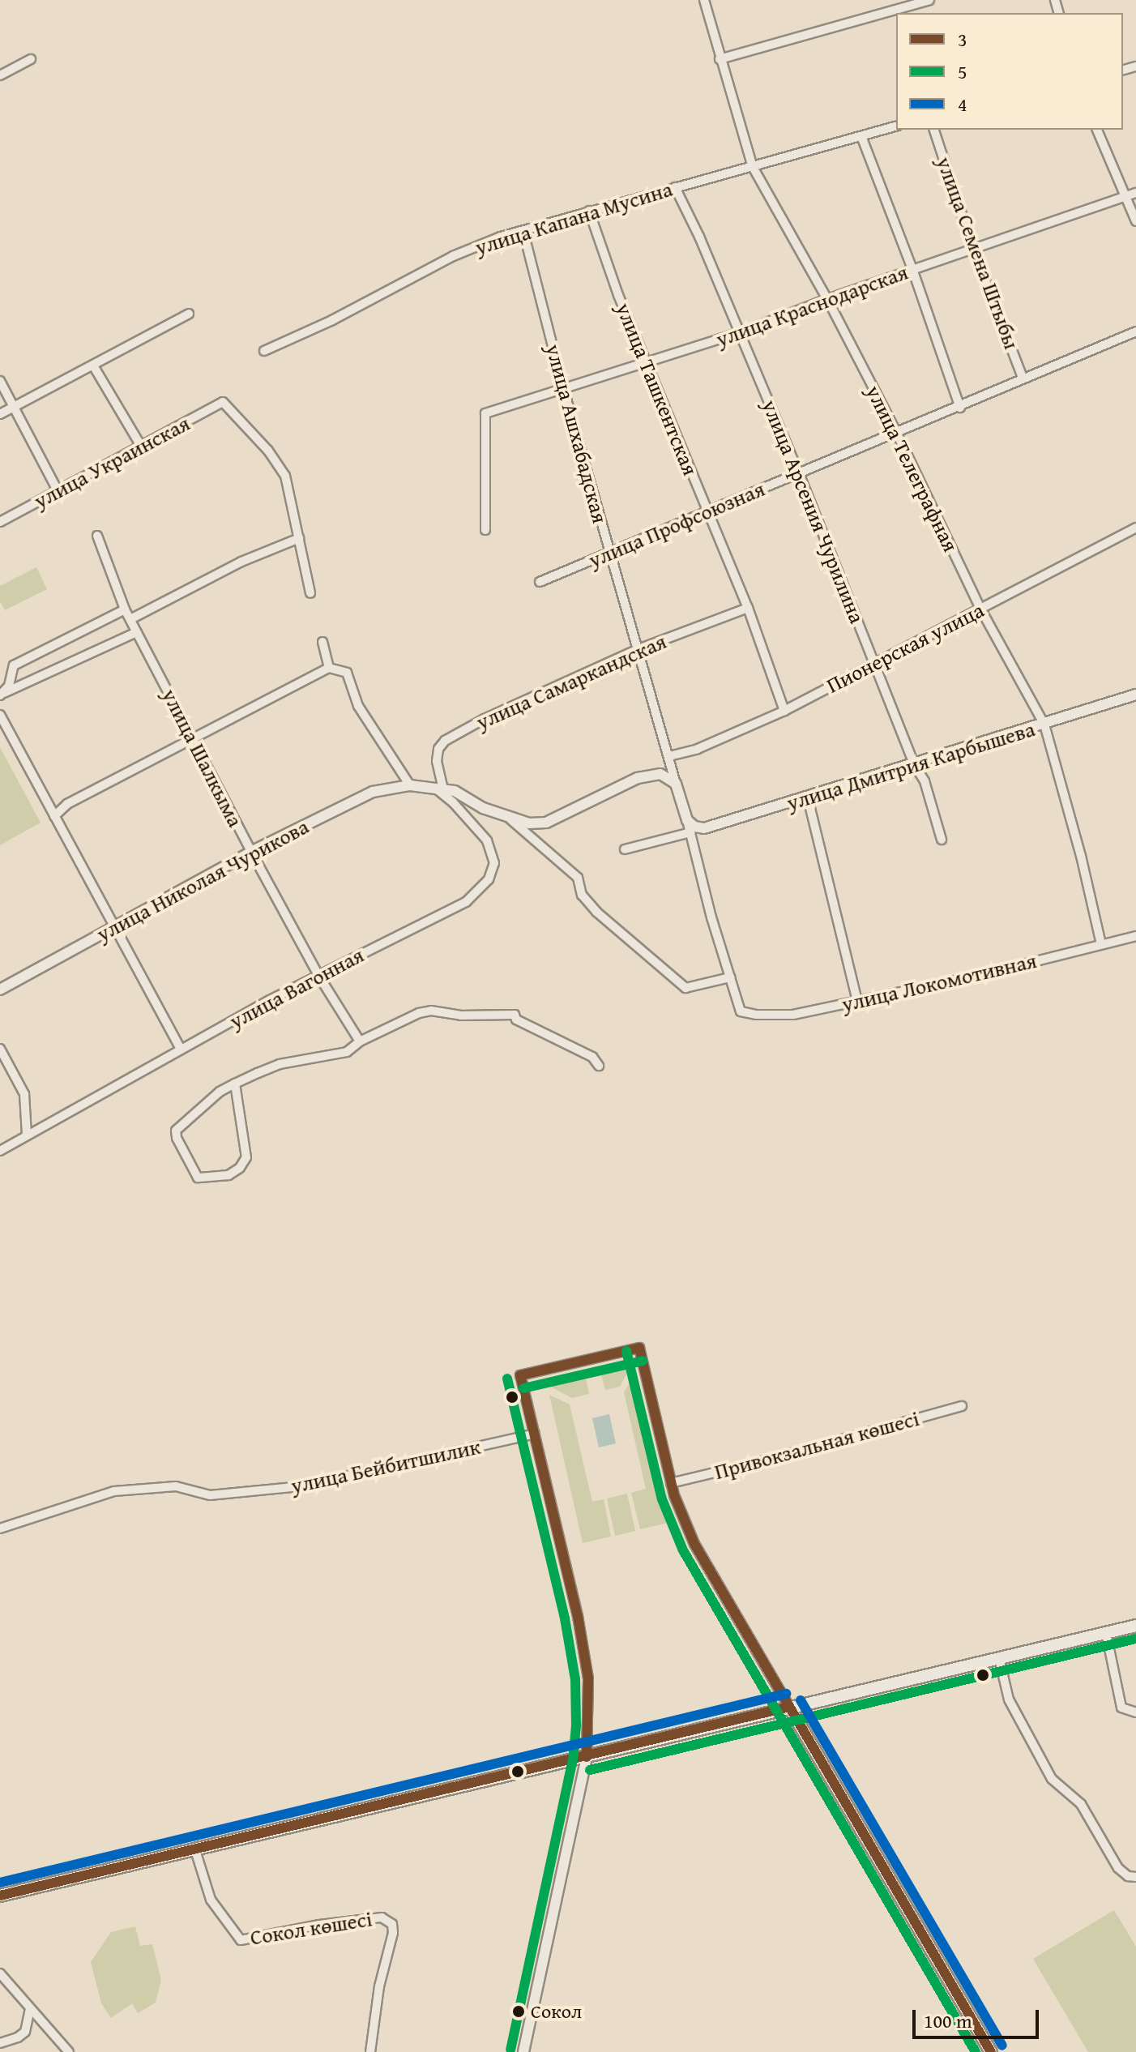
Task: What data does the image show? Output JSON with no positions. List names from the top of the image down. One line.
{"streets":{"street":["улица Капана Мусина","улица Семена Штыбы","улица Краснодарская","улица Ташкентская","улица Ашхабадская","улица Украинская","улица Телеграфная","улица Арсения Чурилина","улица Профсоюзная","Пионерская улица","улица Самаркандская","улица Шалкыма","улица Дмитрия Карбышева","улица Николая Чурикова","улица Локомотивная","улица Вагонная","Привокзальная көшесі","улица Бейбитшилик","Сокол көшесі"]},"crossings":[["улица Капана Мусина","улица Ташкентская"],["улица Капана Мусина","улица Ашхабадская"],["улица Капана Мусина","улица Телеграфная"],["улица Капана Мусина","улица Арсения Чурилина"],["улица Семена Штыбы","улица Краснодарская"],["улица Семена Штыбы","улица Профсоюзная"],["улица Краснодарская","улица Ташкентская"],["улица Краснодарская","улица Ашхабадская"],["улица Краснодарская","улица Телеграфная"],["улица Краснодарская","улица Арсения Чурилина"],["улица Ташкентская","улица Профсоюзная"],["улица Ташкентская","Пионерская улица"],["улица Ташкентская","улица Самаркандская"],["улица Ашхабадская","улица Профсоюзная"],["улица Ашхабадская","Пионерская улица"],["улица Ашхабадская","улица Самаркандская"],["улица Ашхабадская","улица Николая Чурикова"],["улица Телеграфная","улица Профсоюзная"],["улица Телеграфная","Пионерская улица"],["улица Телеграфная","улица Дмитрия Карбышева"],["улица Телеграфная","улица Локомотивная"],["улица Арсения Чурилина","улица Профсоюзная"],["улица Арсения Чурилина","Пионерская улица"],["улица Арсения Чурилина","улица Дмитрия Карбышева"],["улица Самаркандская","улица Николая Чурикова"],["улица Самаркандская","улица Вагонная"],["улица Шалкыма","улица Николая Чурикова"],["улица Шалкыма","улица Вагонная"],["улица Николая Чурикова","улица Вагонная"]],"places":["Сокол"],"lines":["transit line 3","transit line 5","transit line 4"],"legend":["3","5","4"],"scale_bar":"100 m"}
